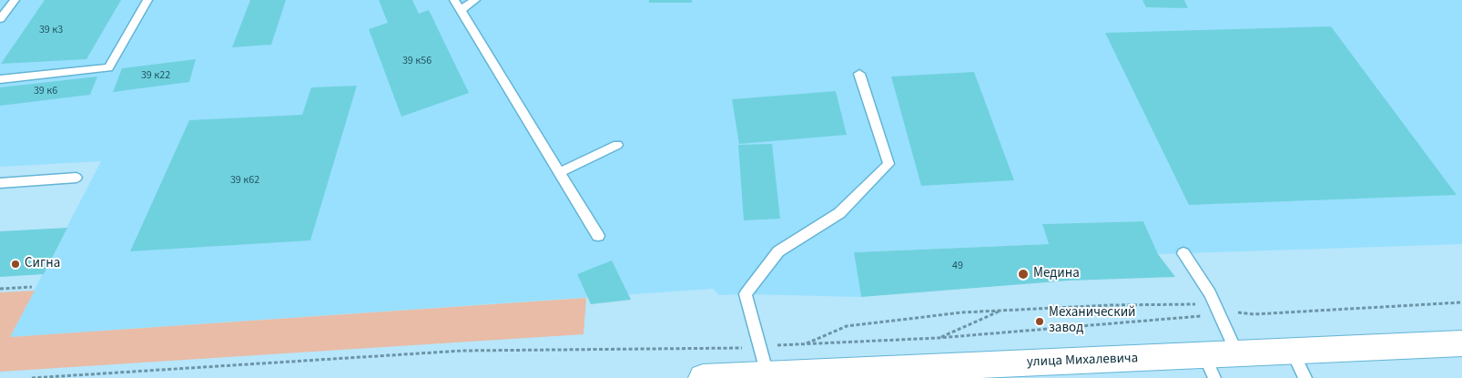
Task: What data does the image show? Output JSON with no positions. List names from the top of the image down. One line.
{"streets":{"main road":["улица Михалевича"]},"places":["Сигна","Медина","Механический завод"],"house_numbers":["39 к3","39 к56","39 к22","39 к6","39 к62","49"]}
